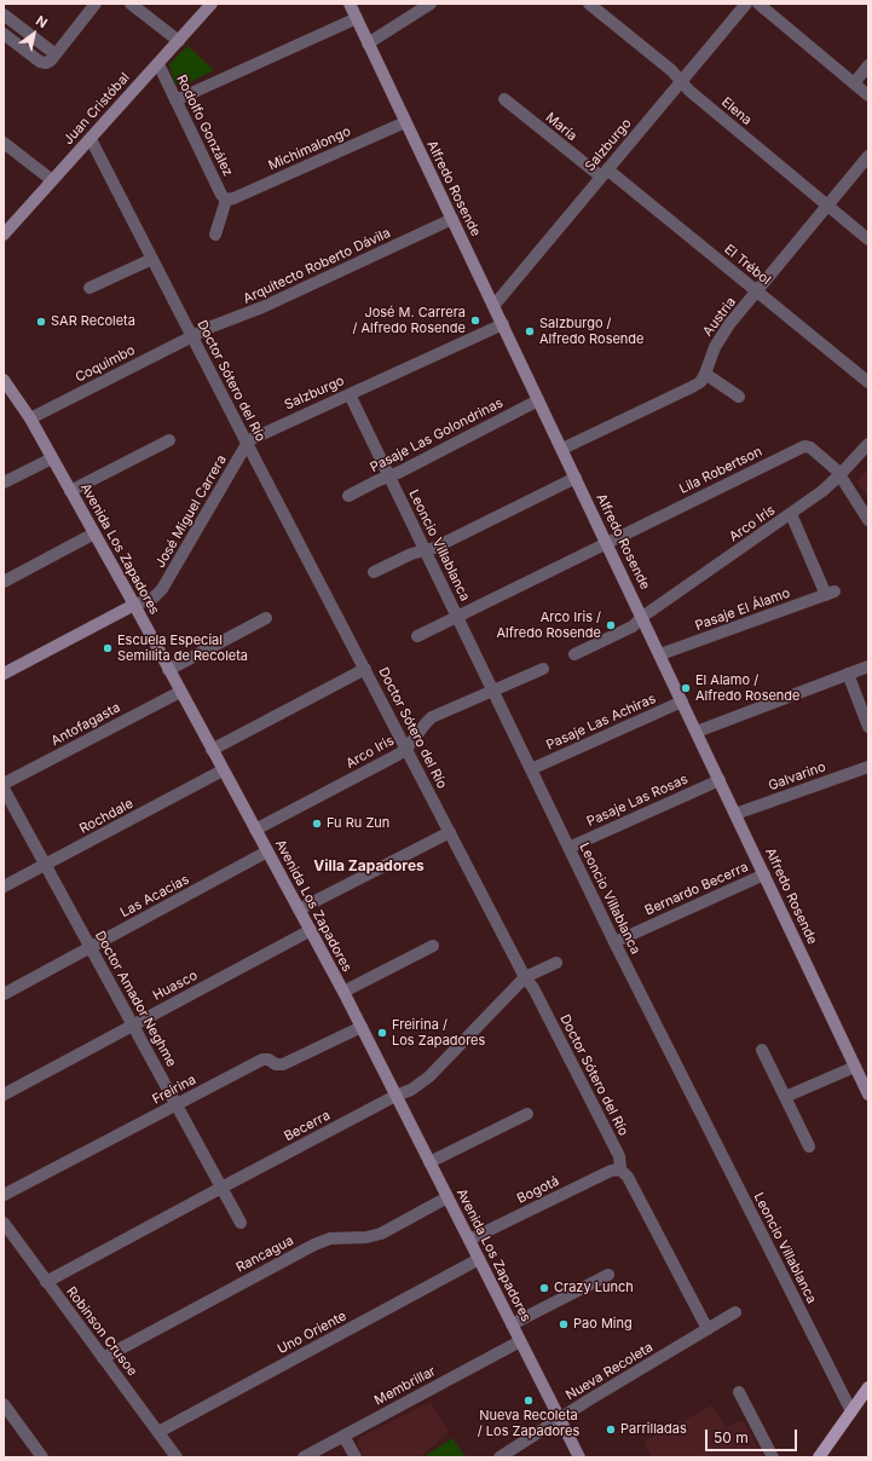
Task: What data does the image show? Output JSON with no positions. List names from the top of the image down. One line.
{"streets":{"street":["Juan Cristóbal","Elena","Rodolfo González","María","Salzburgo","Michimalongo","Alfredo Rosende","El Trébol","Arquitecto Roberto Dávila","Austria","Coquimbo","Doctor Sótero del Río","Pasaje Las Golondrinas","Lila Robertson","José Miguel Carrera","Arco Iris","Leoncio Villablanca","Avenida Los Zapadores","Pasaje El Álamo","Pasaje Las Achiras","Antofagasta","Galvarino","Pasaje Las Rosas","Rochdale","Bernardo Becerra","Las Acacias","Huasco","Doctor Amador Neghme","Freirina","Becerra","Bogotá","Rancagua","Robinson Crusoe","Uno Oriente","Nueva Recoleta","Membrillar"]},"crossings":[["Juan Cristóbal","Rodolfo González"],["Juan Cristóbal","Doctor Sótero del Río"],["Elena","Salzburgo"],["Elena","Austria"],["Rodolfo González","Michimalongo"],["María","Salzburgo"],["María","El Trébol"],["Salzburgo","Alfredo Rosende"],["Salzburgo","El Trébol"],["Salzburgo","Doctor Sótero del Río"],["Salzburgo","José Miguel Carrera"],["Salzburgo","Leoncio Villablanca"],["Michimalongo","Alfredo Rosende"],["Alfredo Rosende","Arquitecto Roberto Dávila"],["Alfredo Rosende","Austria"],["Alfredo Rosende","Pasaje Las Golondrinas"],["Alfredo Rosende","Lila Robertson"],["Alfredo Rosende","Arco Iris"],["Alfredo Rosende","Pasaje El Álamo"],["Alfredo Rosende","Pasaje Las Achiras"],["Alfredo Rosende","Galvarino"],["Alfredo Rosende","Pasaje Las Rosas"],["Alfredo Rosende","Bernardo Becerra"],["El Trébol","Austria"],["Arquitecto Roberto Dávila","Coquimbo"],["Arquitecto Roberto Dávila","Doctor Sótero del Río"],["Coquimbo","Doctor Sótero del Río"],["Coquimbo","Avenida Los Zapadores"],["Doctor Sótero del Río","José Miguel Carrera"],["Doctor Sótero del Río","Arco Iris"],["Doctor Sótero del Río","Becerra"],["Doctor Sótero del Río","Bogotá"],["Doctor Sótero del Río","Nueva Recoleta"],["Pasaje Las Golondrinas","Leoncio Villablanca"],["Lila Robertson","Arco Iris"],["José Miguel Carrera","Avenida Los Zapadores"],["Arco Iris","Leoncio Villablanca"],["Arco Iris","Avenida Los Zapadores"],["Arco Iris","Pasaje El Álamo"],["Leoncio Villablanca","Pasaje Las Achiras"],["Leoncio Villablanca","Pasaje Las Rosas"],["Leoncio Villablanca","Bernardo Becerra"],["Avenida Los Zapadores","Antofagasta"],["Avenida Los Zapadores","Rochdale"],["Avenida Los Zapadores","Las Acacias"],["Avenida Los Zapadores","Huasco"],["Avenida Los Zapadores","Freirina"],["Avenida Los Zapadores","Becerra"],["Avenida Los Zapadores","Bogotá"],["Avenida Los Zapadores","Rancagua"],["Avenida Los Zapadores","Uno Oriente"],["Avenida Los Zapadores","Nueva Recoleta"],["Avenida Los Zapadores","Membrillar"],["Rochdale","Doctor Amador Neghme"],["Las Acacias","Doctor Amador Neghme"],["Huasco","Doctor Amador Neghme"],["Doctor Amador Neghme","Freirina"],["Doctor Amador Neghme","Becerra"],["Becerra","Robinson Crusoe"],["Rancagua","Robinson Crusoe"],["Robinson Crusoe","Uno Oriente"]],"districts":["Villa Zapadores"],"places":["José M. Carrera / Alfredo Rosende","SAR Recoleta","Salzburgo / Alfredo Rosende","Arco Iris / Alfredo Rosende","Escuela Especial Semillita de Recoleta","El Alamo / Alfredo Rosende","Fu Ru Zun","Freirina / Los Zapadores","Crazy Lunch","Pao Ming","Nueva Recoleta / Los Zapadores","Parrilladas"],"scale_bar":"50 m","north":"top right"}
